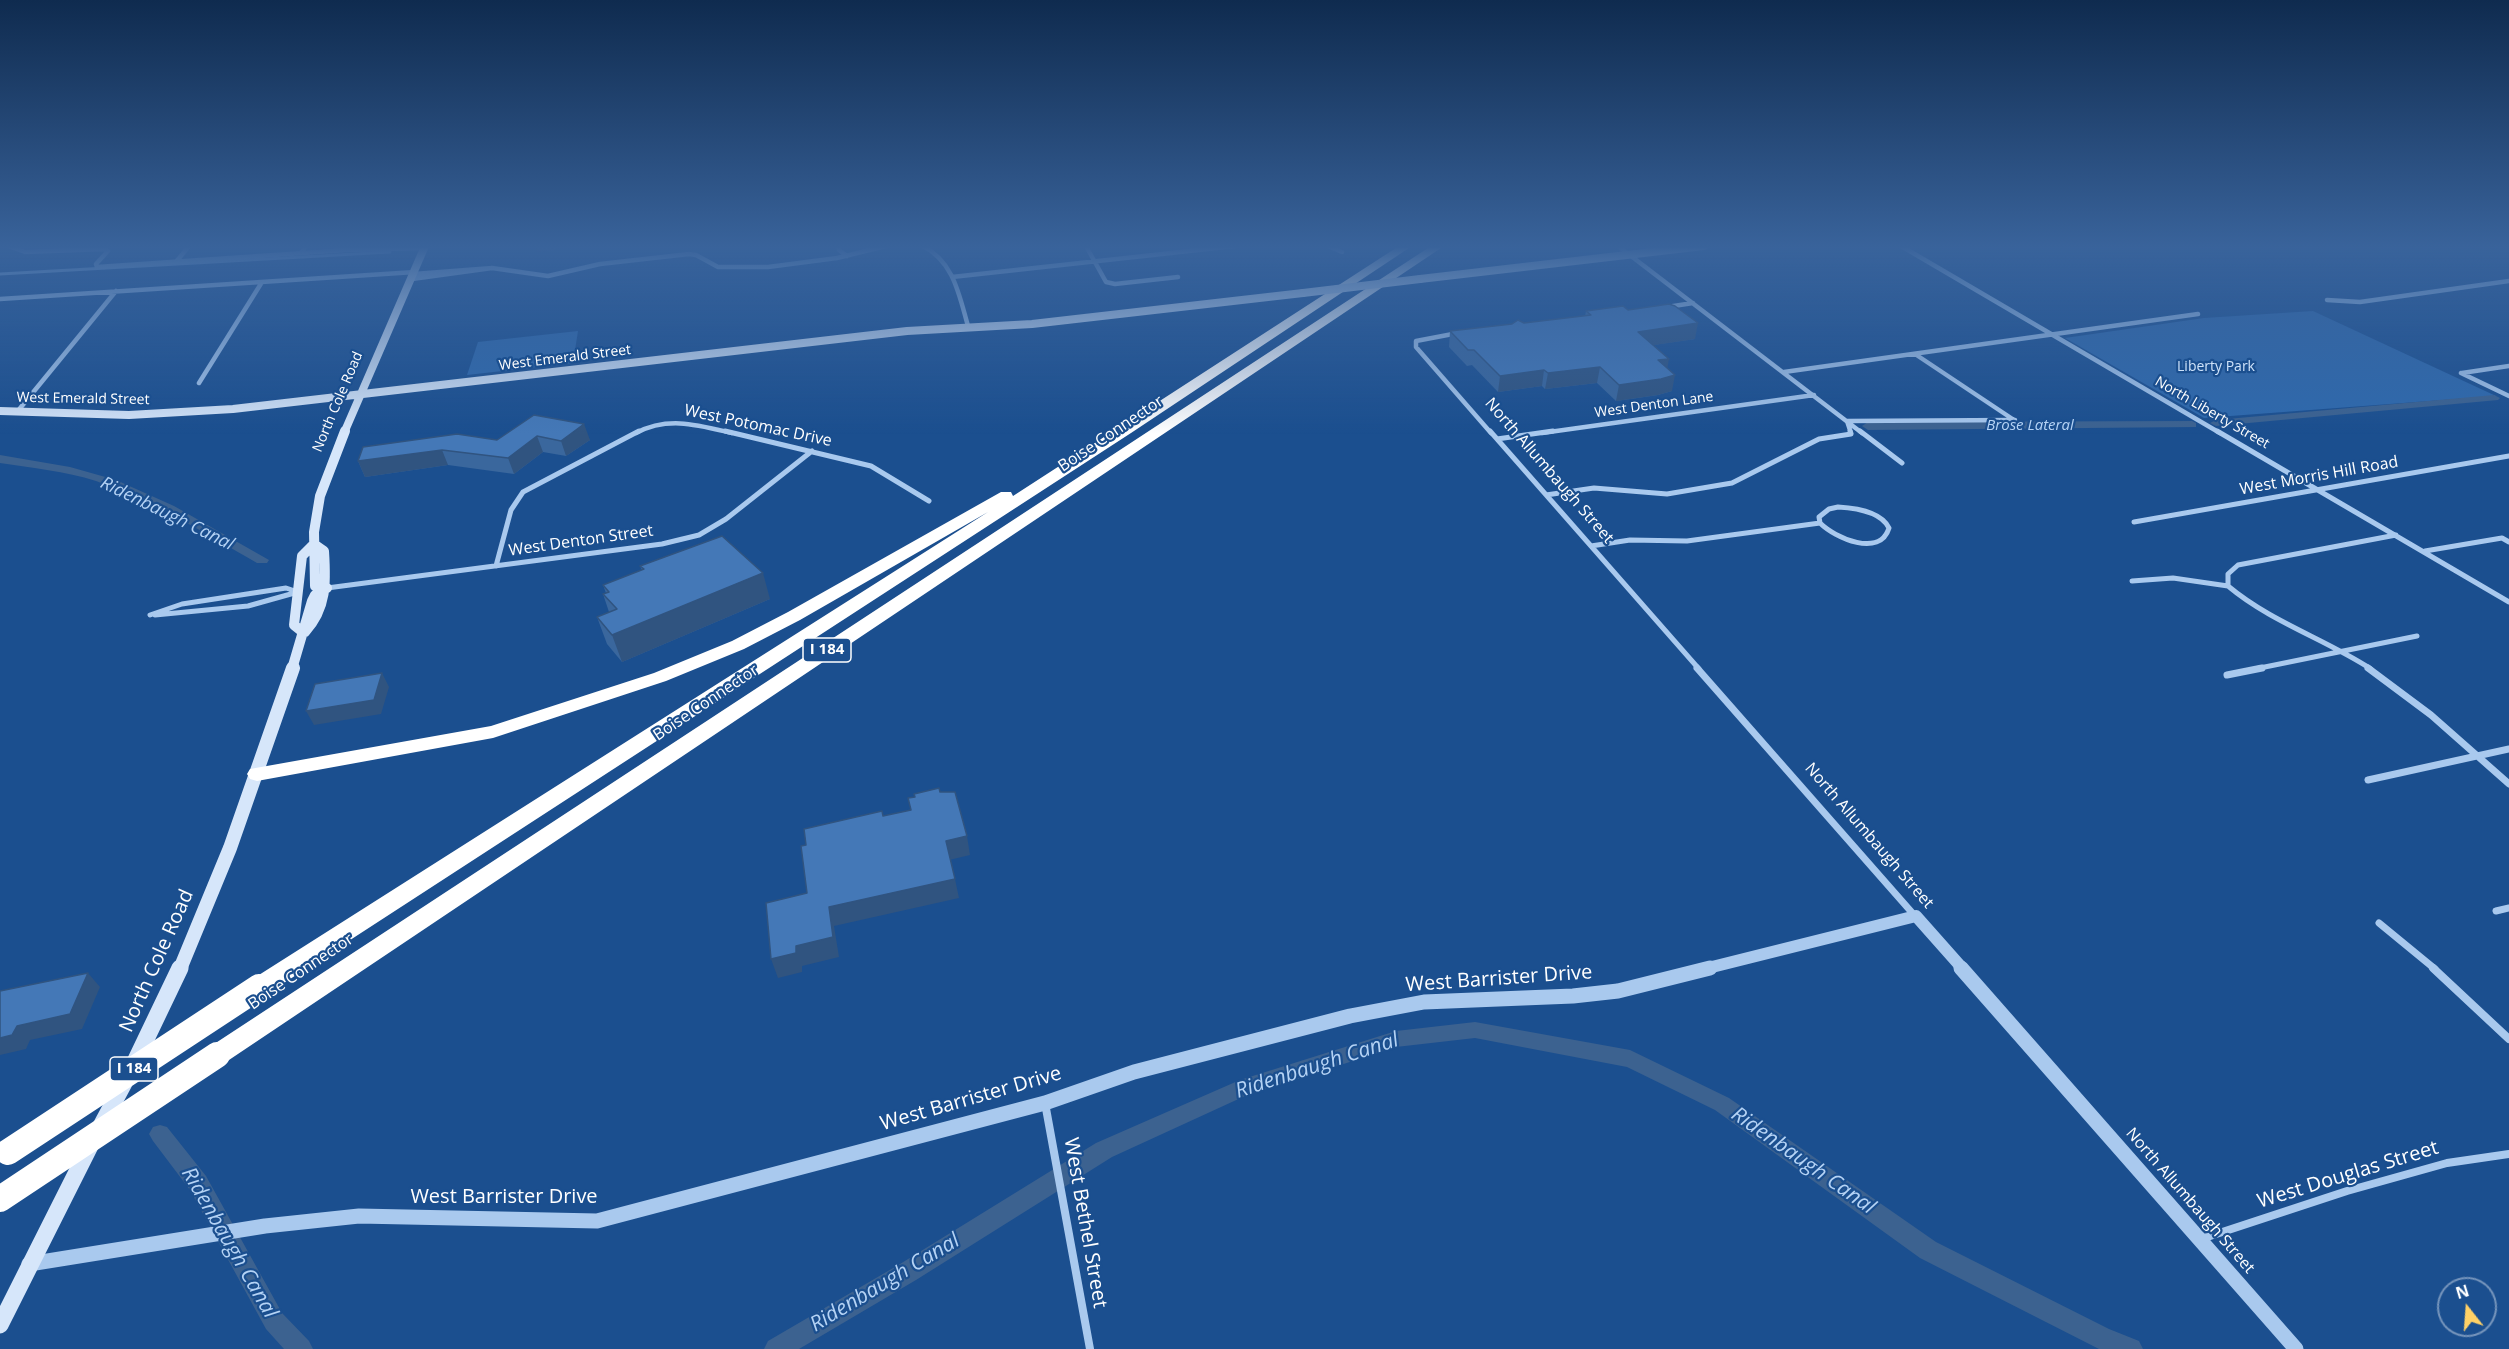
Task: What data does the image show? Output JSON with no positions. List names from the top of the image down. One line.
{"streets":{"highway":["Boise Connector","I 184"],"main road":["West Emerald Street","North Cole Road"],"street":["West Denton Lane","North Liberty Street","West Potomac Drive","North Allumbaugh Street","West Morris Hill Road","West Denton Street","West Barrister Drive","West Douglas Street","West Bethel Street"]},"crossings":[["West Emerald Street","North Cole Road"],["North Cole Road","West Denton Street"],["North Cole Road","West Barrister Drive"],["West Denton Lane","North Allumbaugh Street"],["North Liberty Street","West Morris Hill Road"],["West Potomac Drive","West Denton Street"],["North Allumbaugh Street","West Barrister Drive"],["North Allumbaugh Street","West Douglas Street"],["West Barrister Drive","West Bethel Street"]],"water":["Brose Lateral","Ridenbaugh Canal"],"parks":["Liberty Park"],"north":"top"}
